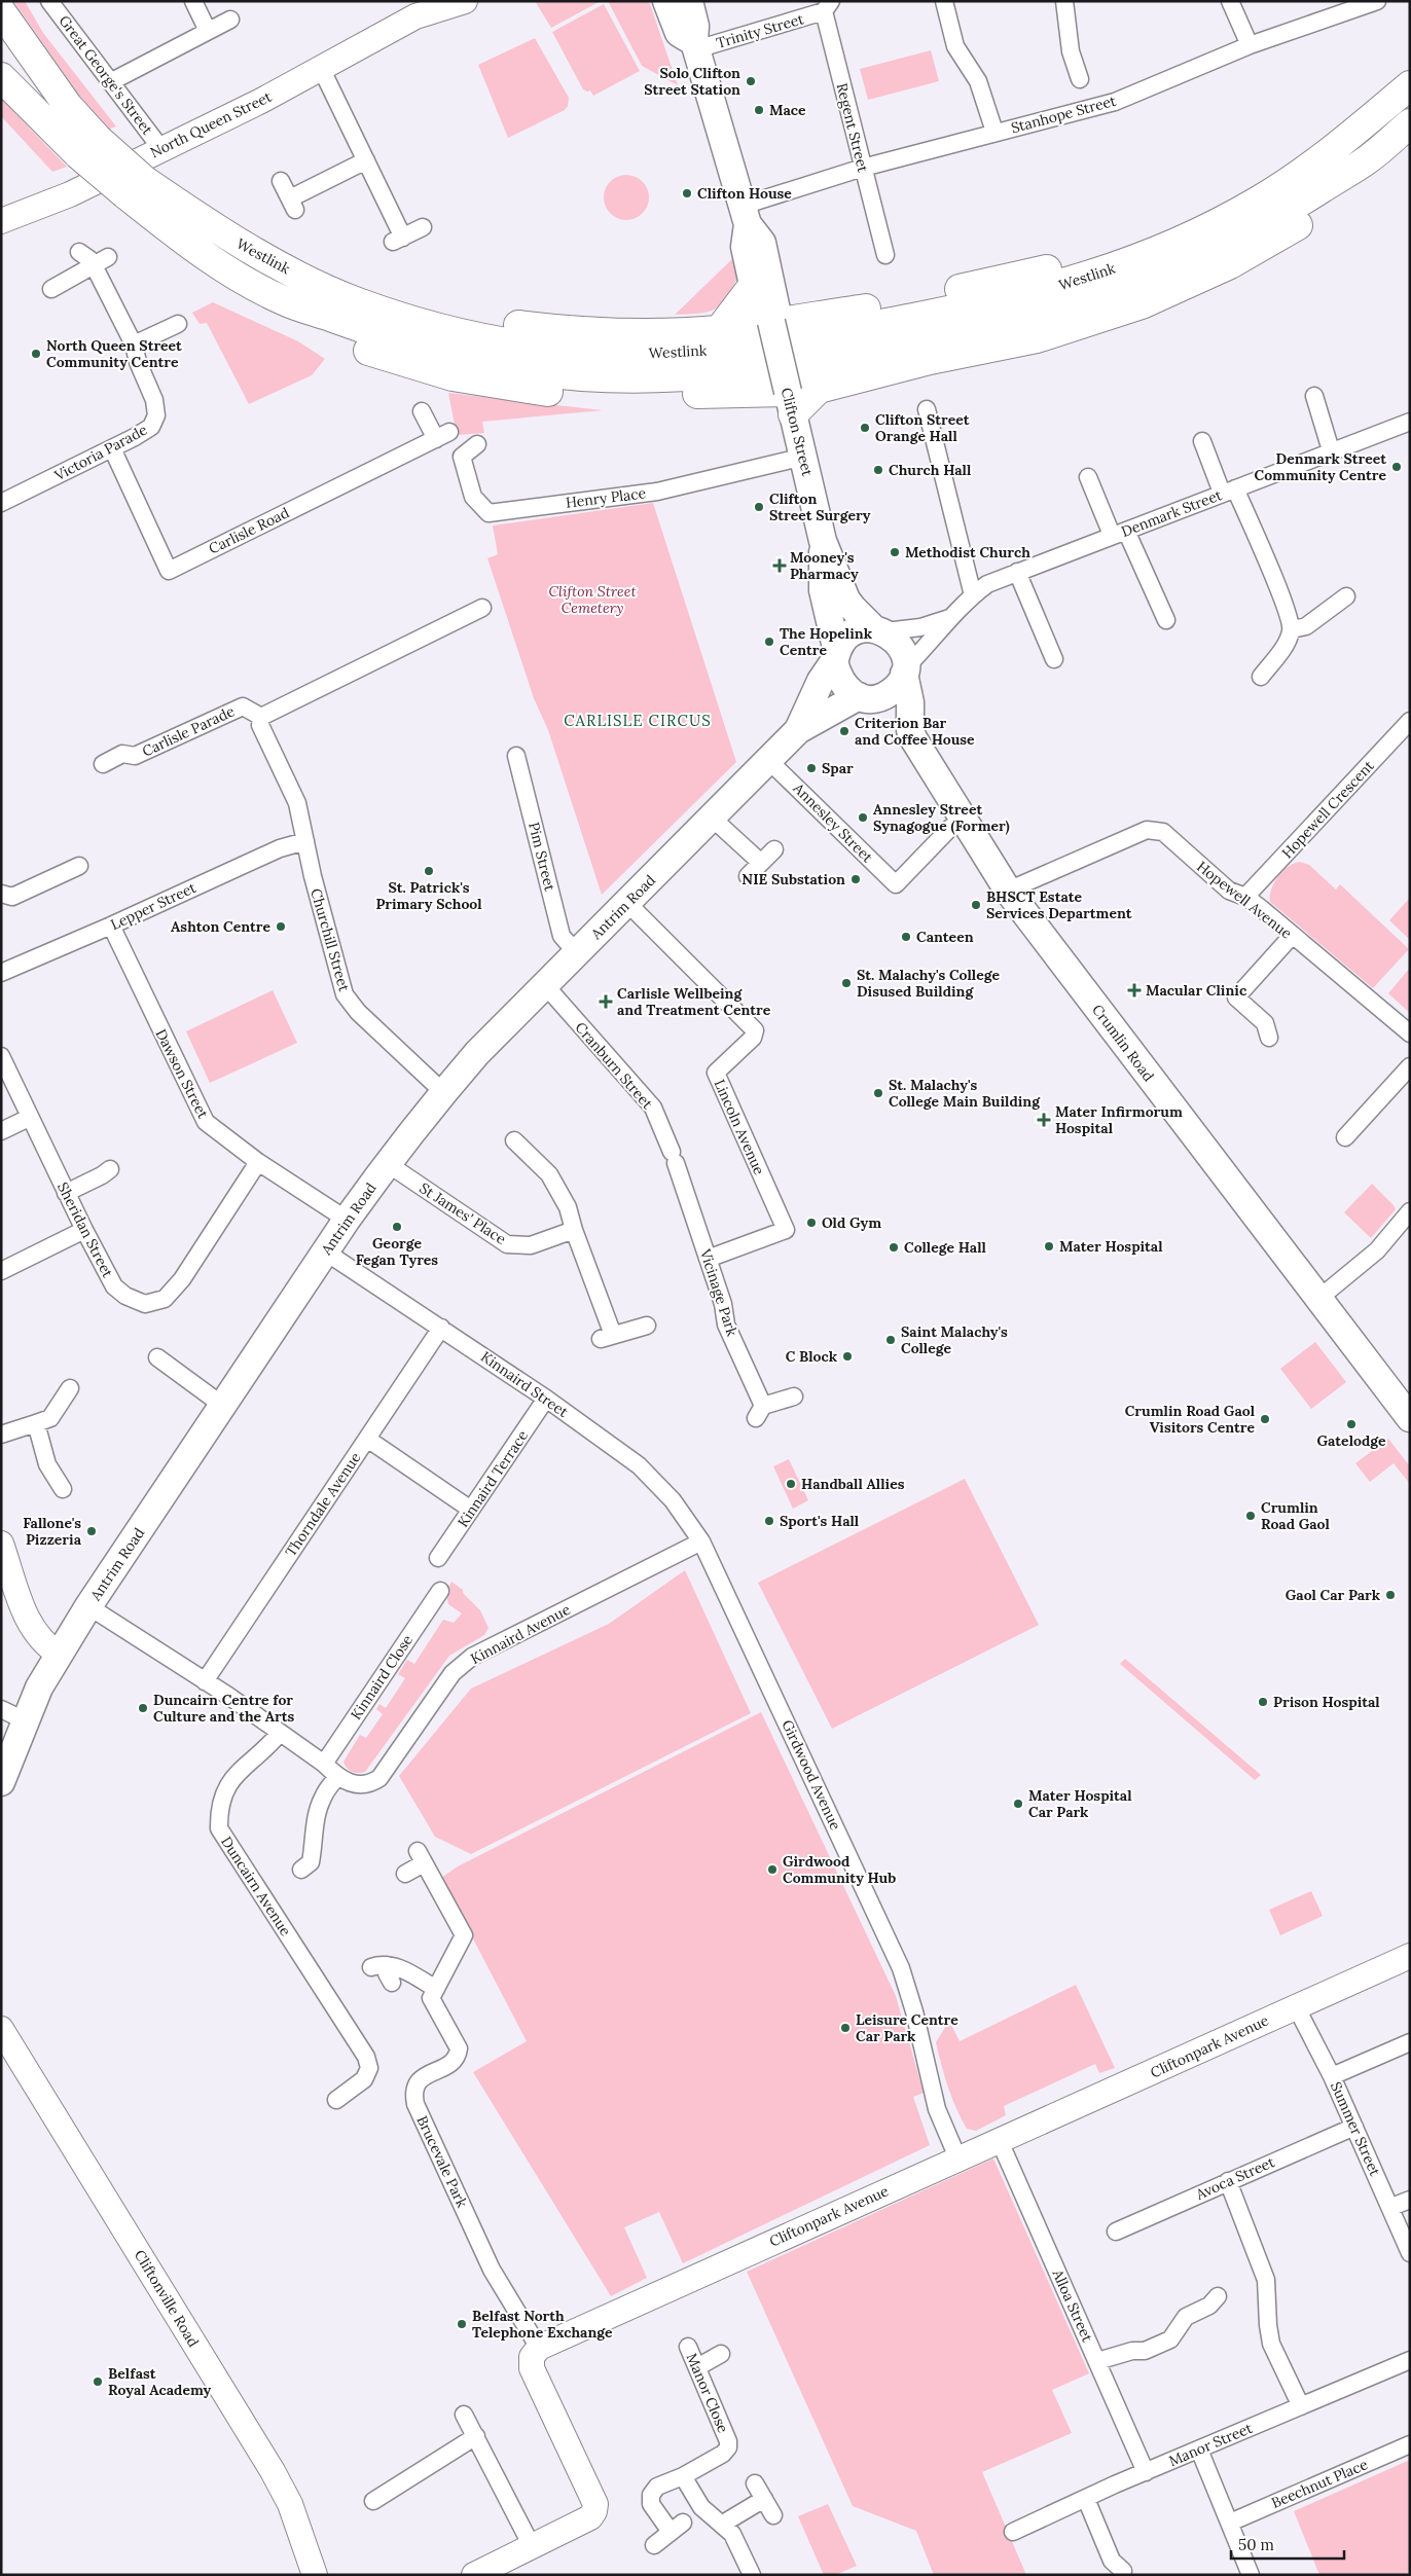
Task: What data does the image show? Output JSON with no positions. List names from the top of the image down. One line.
{"streets":{"highway":["Westlink"],"main road":["Clifton Street","Antrim Road","Crumlin Road"],"street":["Trinity Street","Great George's Street","Stanhope Street","North Queen Street","Regent Street","Victoria Parade","Henry Place","Denmark Street","Carlisle Road","Carlisle Parade","Hopewell Crescent","Annesley Street","Pim Street","Hopewell Avenue","Lepper Street","Churchill Street","Cranburn Street","Dawson Street","Lincoln Avenue","St James' Place","Sheridan Street","Vicinage Park","Kinnaird Street","Kinnaird Terrace","Thorndale Avenue","Kinnaird Avenue","Kinnaird Close","Girdwood Avenue","Duncairn Avenue","Cliftonpark Avenue","Summer Street","Brucevale Park","Avoca Street","Cliftonville Road","Alloa Street","Manor Close","Manor Street","Beechnut Place"]},"crossings":[["Trinity Street","Regent Street"],["Trinity Street","Clifton Street"],["Great George's Street","North Queen Street"],["Stanhope Street","Regent Street"],["Stanhope Street","Clifton Street"],["Clifton Street","Henry Place"],["Clifton Street","Denmark Street"],["Clifton Street","Antrim Road"],["Clifton Street","Crumlin Road"],["Victoria Parade","Carlisle Road"],["Denmark Street","Antrim Road"],["Denmark Street","Crumlin Road"],["Hopewell Crescent","Hopewell Avenue"],["Annesley Street","Antrim Road"],["Annesley Street","Crumlin Road"],["Pim Street","Antrim Road"],["Hopewell Avenue","Crumlin Road"],["Lepper Street","Churchill Street"],["Lepper Street","Dawson Street"],["Antrim Road","Churchill Street"],["Antrim Road","Crumlin Road"],["Antrim Road","Cranburn Street"],["Antrim Road","Dawson Street"],["Antrim Road","Lincoln Avenue"],["Antrim Road","St James' Place"],["Antrim Road","Kinnaird Street"],["Cranburn Street","Vicinage Park"],["Dawson Street","Sheridan Street"],["Lincoln Avenue","Vicinage Park"],["Kinnaird Street","Kinnaird Terrace"],["Kinnaird Street","Thorndale Avenue"],["Kinnaird Street","Kinnaird Avenue"],["Kinnaird Street","Girdwood Avenue"],["Kinnaird Avenue","Kinnaird Close"],["Kinnaird Avenue","Girdwood Avenue"],["Kinnaird Avenue","Duncairn Avenue"],["Girdwood Avenue","Cliftonpark Avenue"],["Cliftonpark Avenue","Summer Street"],["Cliftonpark Avenue","Brucevale Park"],["Cliftonpark Avenue","Alloa Street"],["Summer Street","Avoca Street"],["Alloa Street","Manor Street"]],"districts":["CARLISLE CIRCUS"],"parks":["Clifton Street Cemetery"],"places":{"other":["Solo Clifton Street Station","Mace","Clifton House","North Queen Street Community Centre","Clifton Street Orange Hall","Denmark Street Community Centre","Church Hall","Clifton Street Surgery","Methodist Church","The Hopelink Centre","Criterion Bar and Coffee House","Spar","Annesley Street Synagogue (Former)","St. Patrick's Primary School","NIE Substation","BHSCT Estate Services Department","Ashton Centre","Canteen","St. Malachy's College Disused Building","St. Malachy's College Main Building","Old Gym","George Fegan Tyres","Mater Hospital","College Hall","Saint Malachy's College","C Block","Crumlin Road Gaol Visitors Centre","Gatelodge","Handball Allies","Crumlin Road Gaol","Sport's Hall","Fallone's Pizzeria","Gaol Car Park","Prison Hospital","Duncairn Centre for Culture and the Arts","Mater Hospital Car Park","Girdwood Community Hub","Leisure Centre Car Park","Belfast North Telephone Exchange","Belfast Royal Academy"],"health":["Mooney's Pharmacy","Macular Clinic","Carlisle Wellbeing and Treatment Centre","Mater Infirmorum Hospital"]},"scale_bar":"50 m"}
